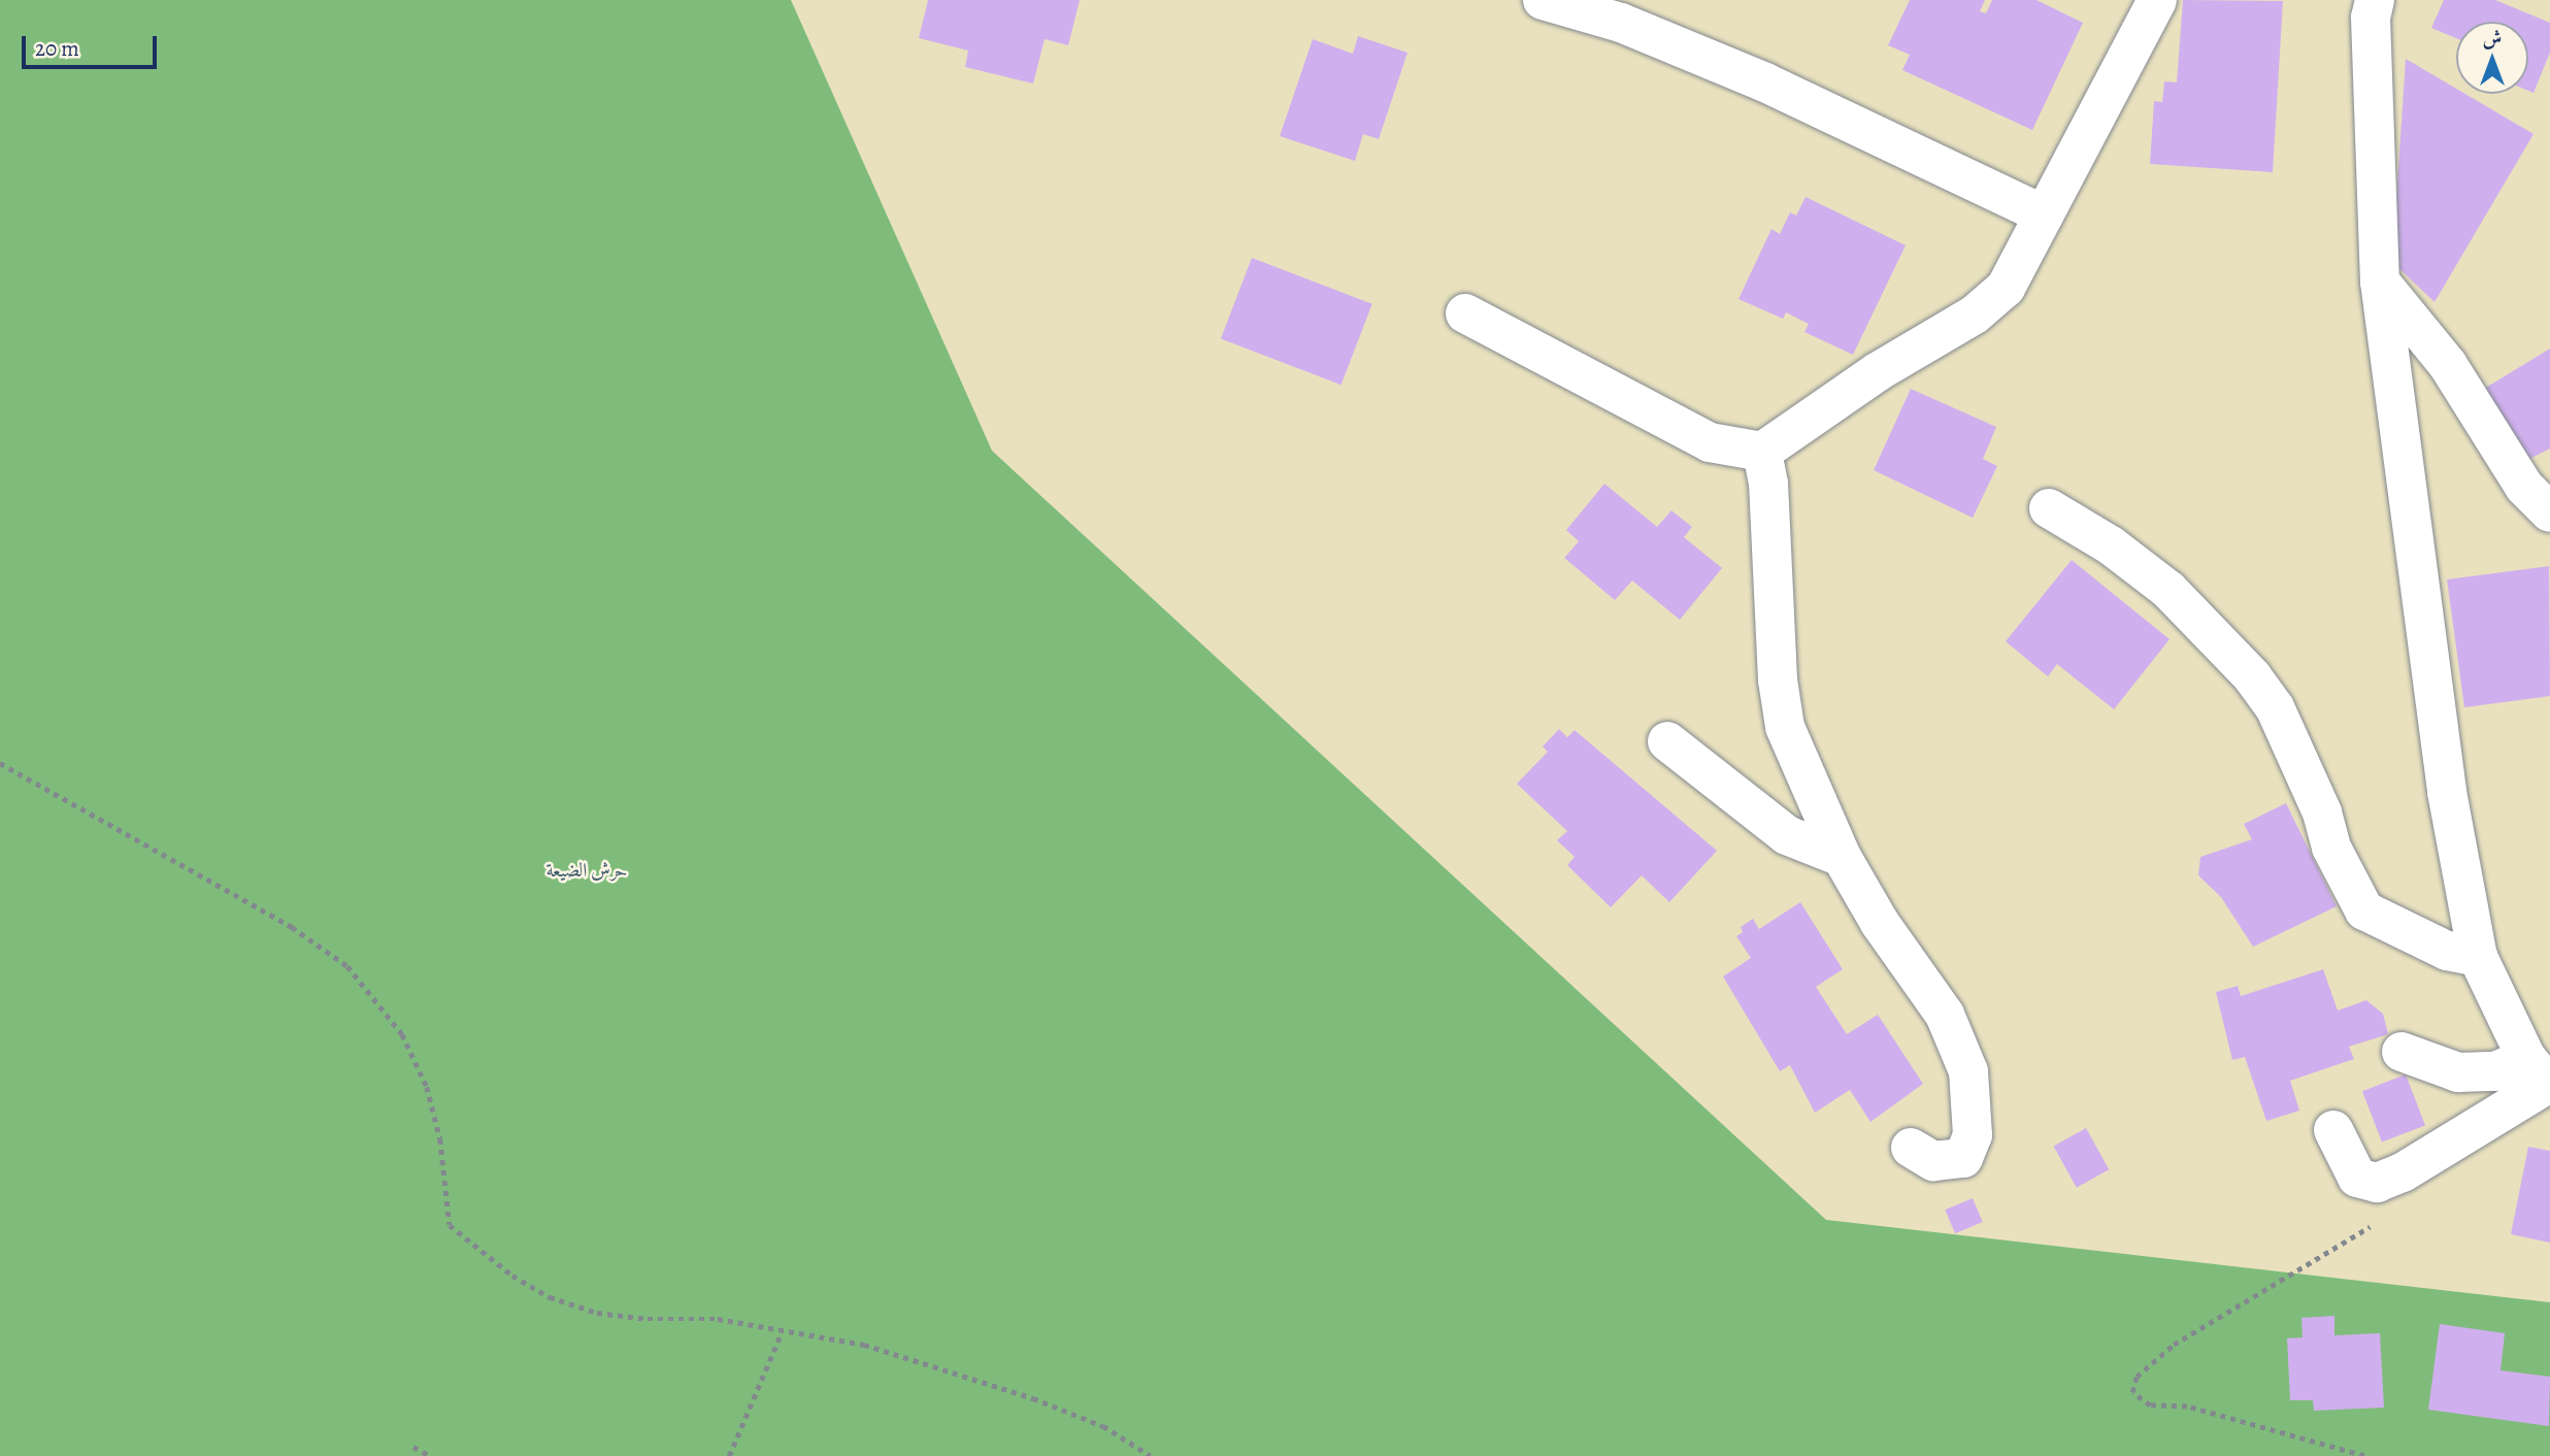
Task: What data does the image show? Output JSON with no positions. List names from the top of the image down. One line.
{"parks":["حرش الضيعة"],"scale_bar":"20 m","north":"top"}
